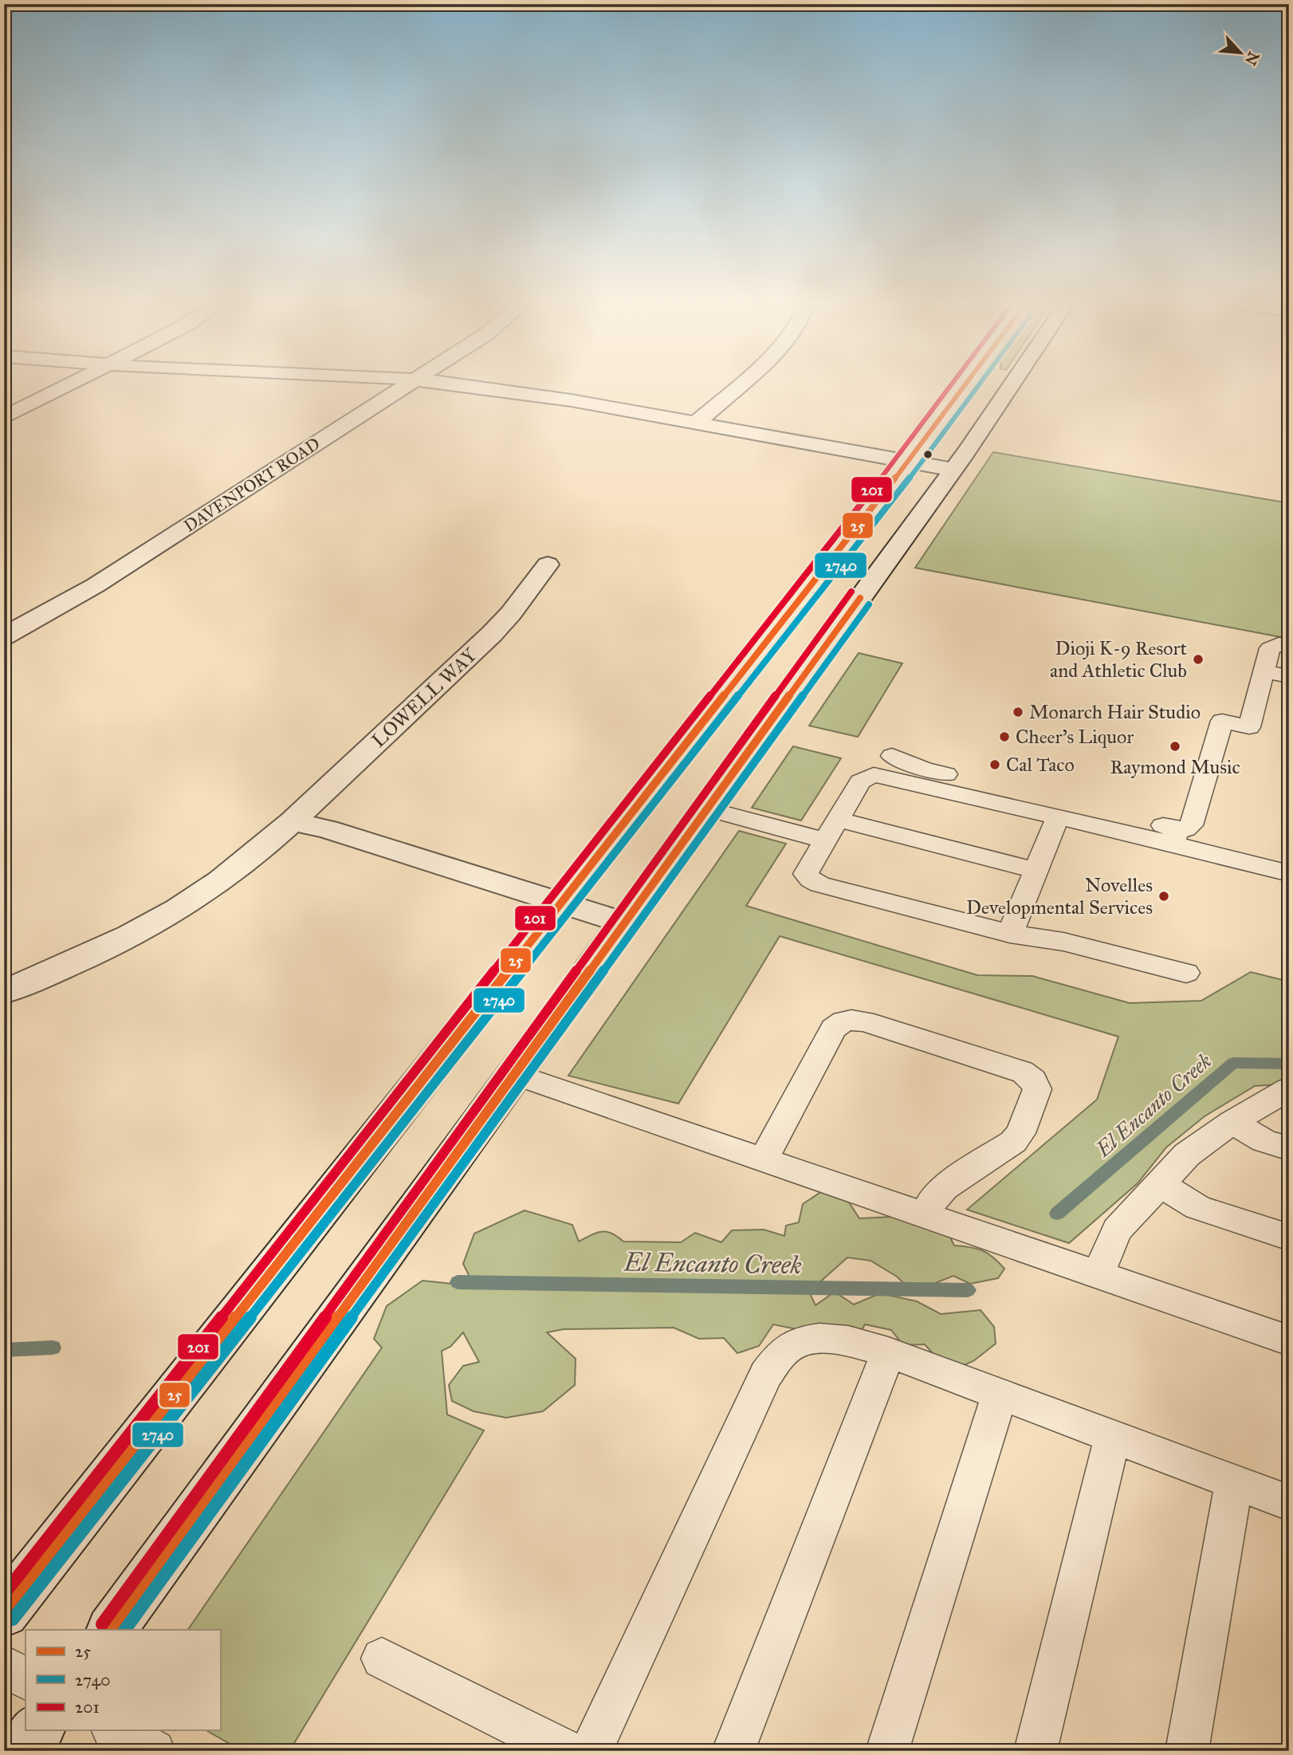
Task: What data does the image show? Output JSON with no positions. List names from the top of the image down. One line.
{"streets":{"street":["DAVENPORT ROAD","LOWELL WAY"]},"water":["El Encanto Creek"],"places":["Dioji K-9 Resort and Athletic Club","Monarch Hair Studio","Cheer's Liquor","Raymond Music","Cal Taco","Novelles Developmental Services"],"lines":["transit line 25","transit line 2740","transit line 201"],"legend":["25","2740","201"],"north":"bottom right"}
